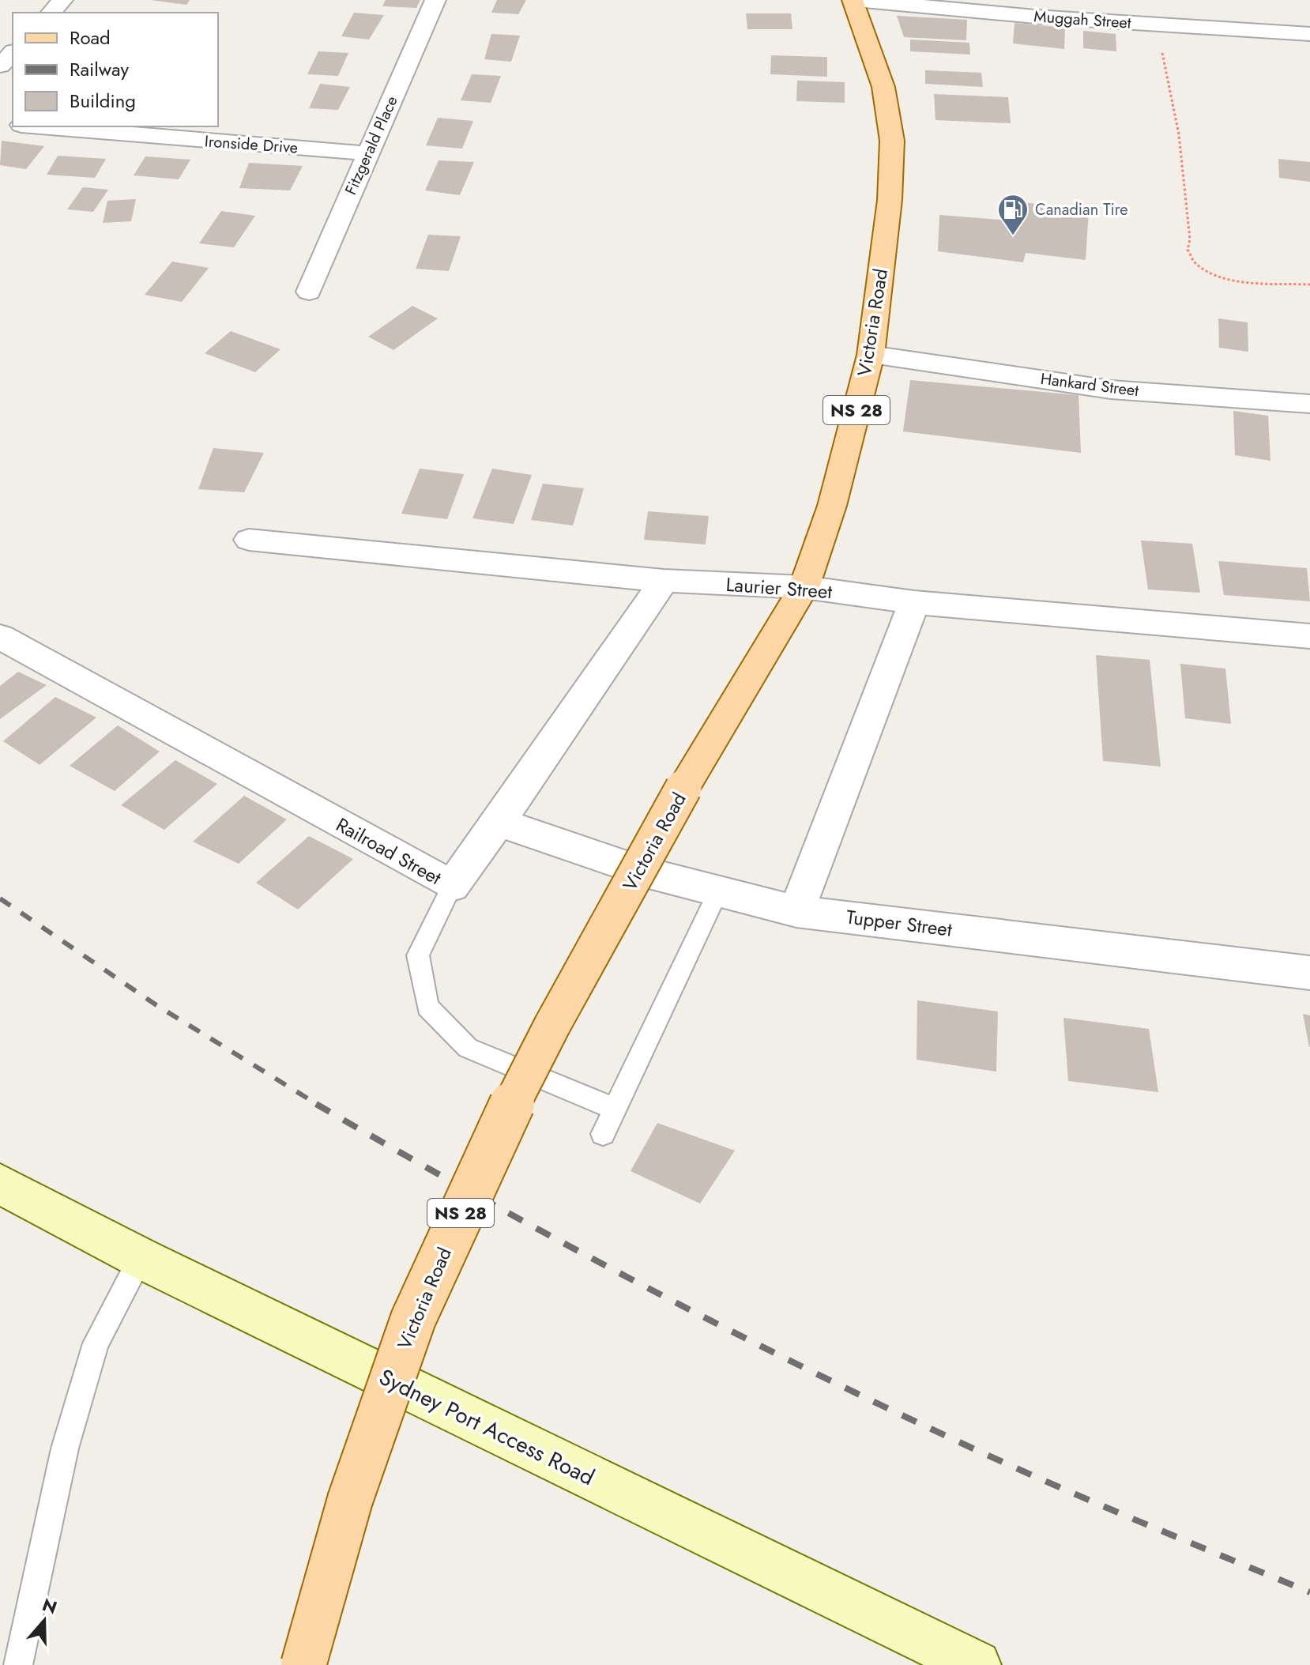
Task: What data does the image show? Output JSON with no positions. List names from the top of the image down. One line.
{"streets":{"main road":["Victoria Road","NS 28"],"street":["Muggah Street","Ironside Drive","Fitzgerald Place","Hankard Street","Laurier Street","Railroad Street","Tupper Street","Sydney Port Access Road"]},"crossings":[["Muggah Street","Victoria Road"],["Ironside Drive","Fitzgerald Place"],["Victoria Road","Hankard Street"],["Victoria Road","Laurier Street"],["Laurier Street","Railroad Street"],["Railroad Street","Tupper Street"]],"places":{"fuel station":["Canadian Tire"]},"legend":["Road","Railway","Building"],"north":"top"}
